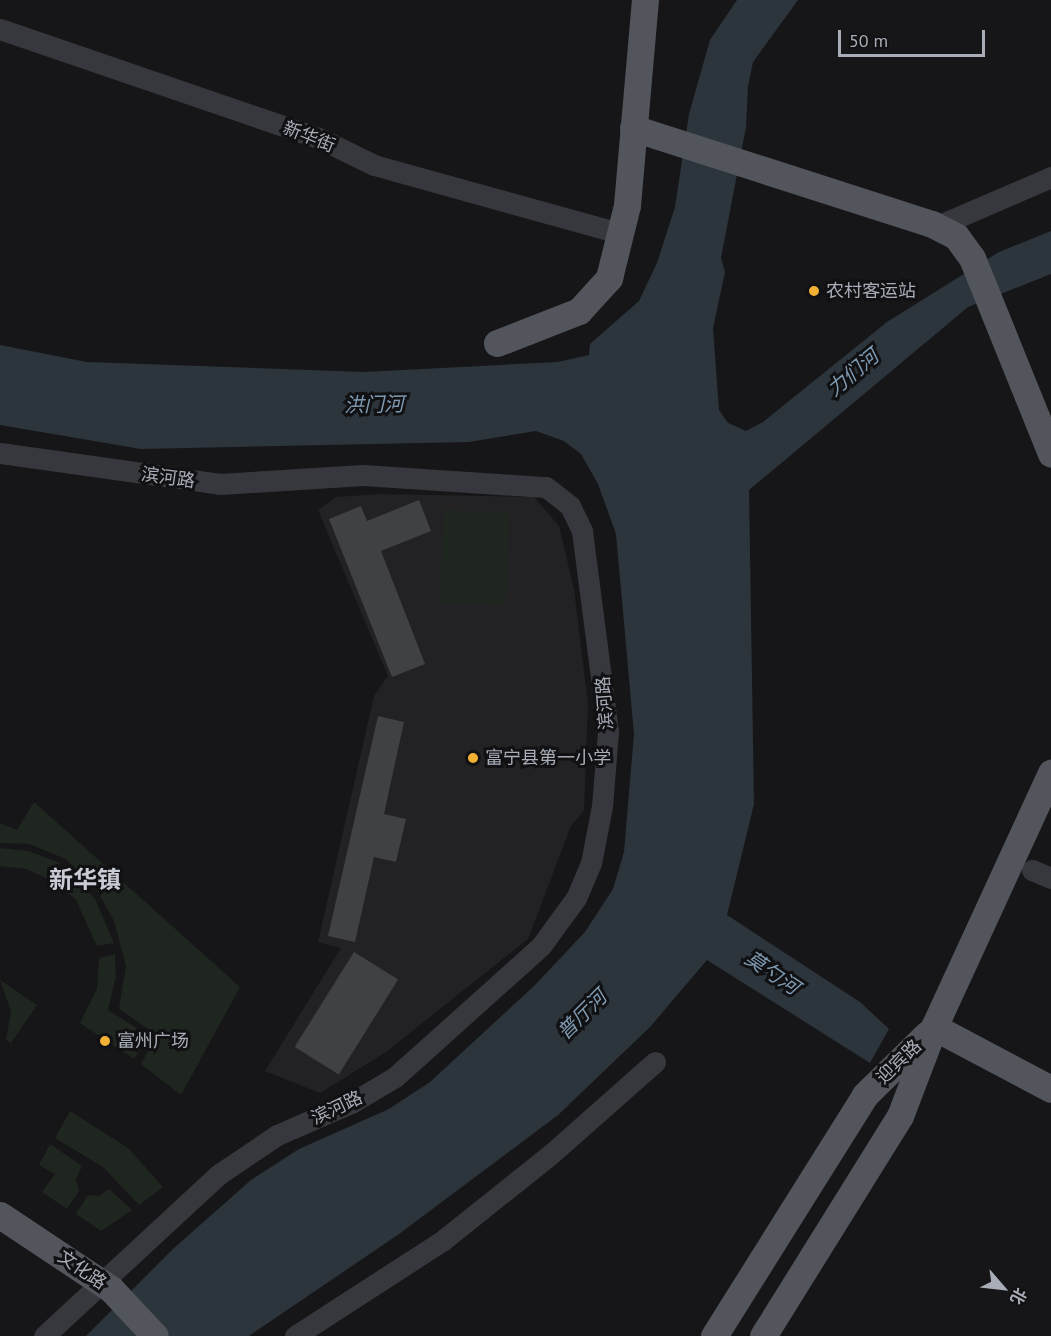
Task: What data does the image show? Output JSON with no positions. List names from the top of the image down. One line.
{"streets":{"main road":["迎宾路","文化路"],"street":["新华街","滨河路"]},"crossings":[["滨河路","文化路"]],"districts":["新华镇"],"water":["力们河","洪门河","莫勺河","普厅河"],"places":["农村客运站","富宁县第一小学","富州广场"],"scale_bar":"50 m","north":"bottom right"}
